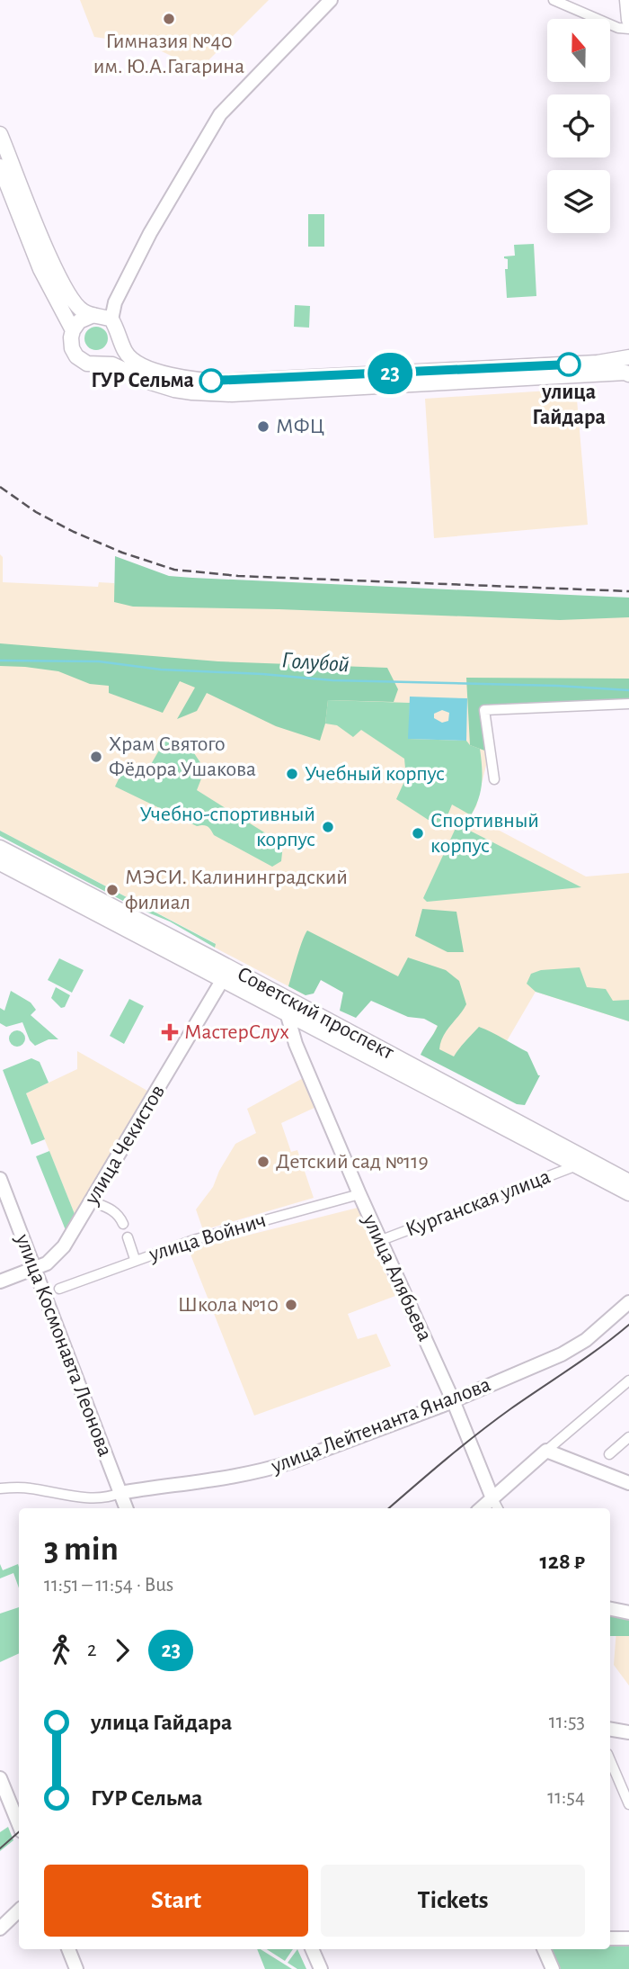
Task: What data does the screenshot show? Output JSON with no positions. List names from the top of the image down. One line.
{"streets":{"main road":["Советский проспект"],"street":["улица Чекистов","Курганская улица","улица Войнич","улица Алябьева","улица Космонавта Леонова","улица Лейтенанта Яналова"]},"crossings":[["Советский проспект","улица Чекистов"],["Советский проспект","Курганская улица"],["Советский проспект","улица Алябьева"],["улица Чекистов","улица Космонавта Леонова"],["Курганская улица","улица Алябьева"],["улица Войнич","улица Алябьева"],["улица Алябьева","улица Лейтенанта Яналова"],["улица Космонавта Леонова","улица Лейтенанта Яналова"]],"water":["Голубой"],"places":{"other":["Гимназия №40 им. Ю.А.Гагарина","улица Гайдара","ГУР Сельма","МФЦ","Храм Святого Фёдора Ушакова","Учебный корпус","Учебно-спортивный корпус","Спортивный корпус","МЭСИ. Калининградский филиал","Детский сад №119","Школа №10"],"health":["МастерСлух"]},"lines":["bus line 23"],"north":"top","page":{"on_map":"23","heading":["3 min","11:51 – 11:54 · Bus","128 ₽"],"legs":["2","23"],"list":[{"name":"улица Гайдара","value":"11:53"},{"name":"ГУР Сельма","value":"11:54"}],"buttons":["Start","Tickets"]}}
